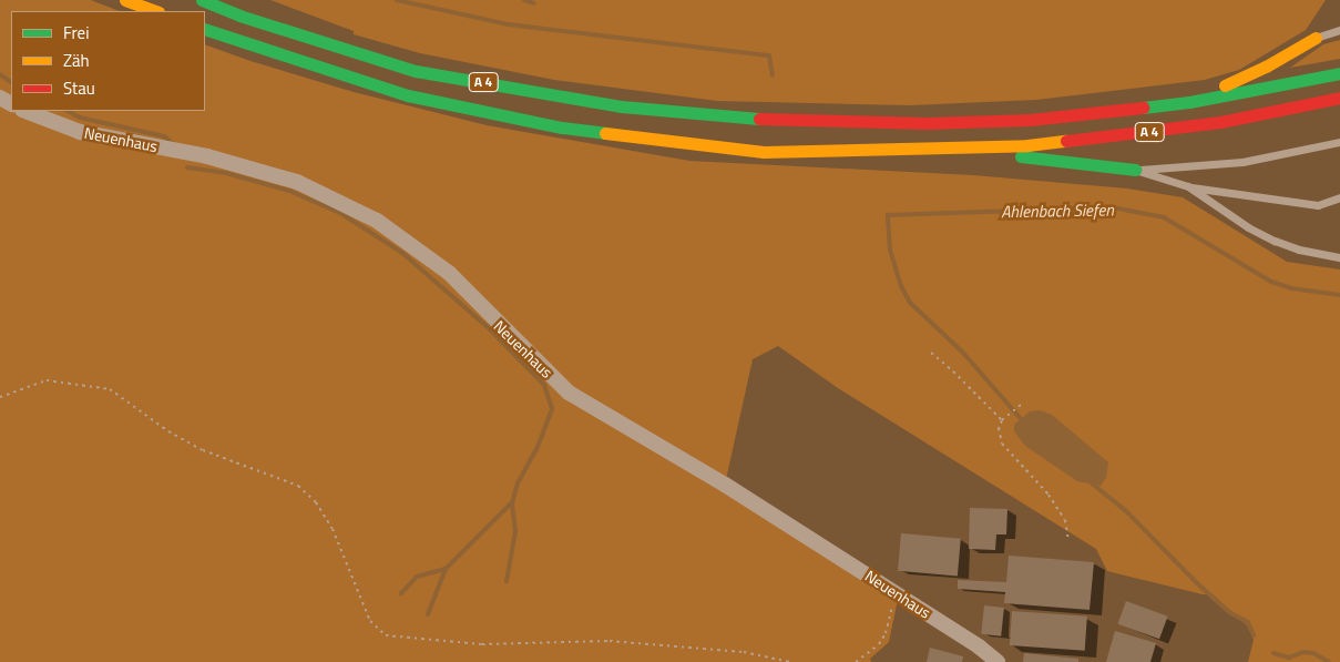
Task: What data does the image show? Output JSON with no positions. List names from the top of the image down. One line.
{"streets":{"highway":["A 4"],"street":["Neuenhaus"]},"water":["Ahlenbach Siefen"],"legend":["Frei","Zäh","Stau"]}
